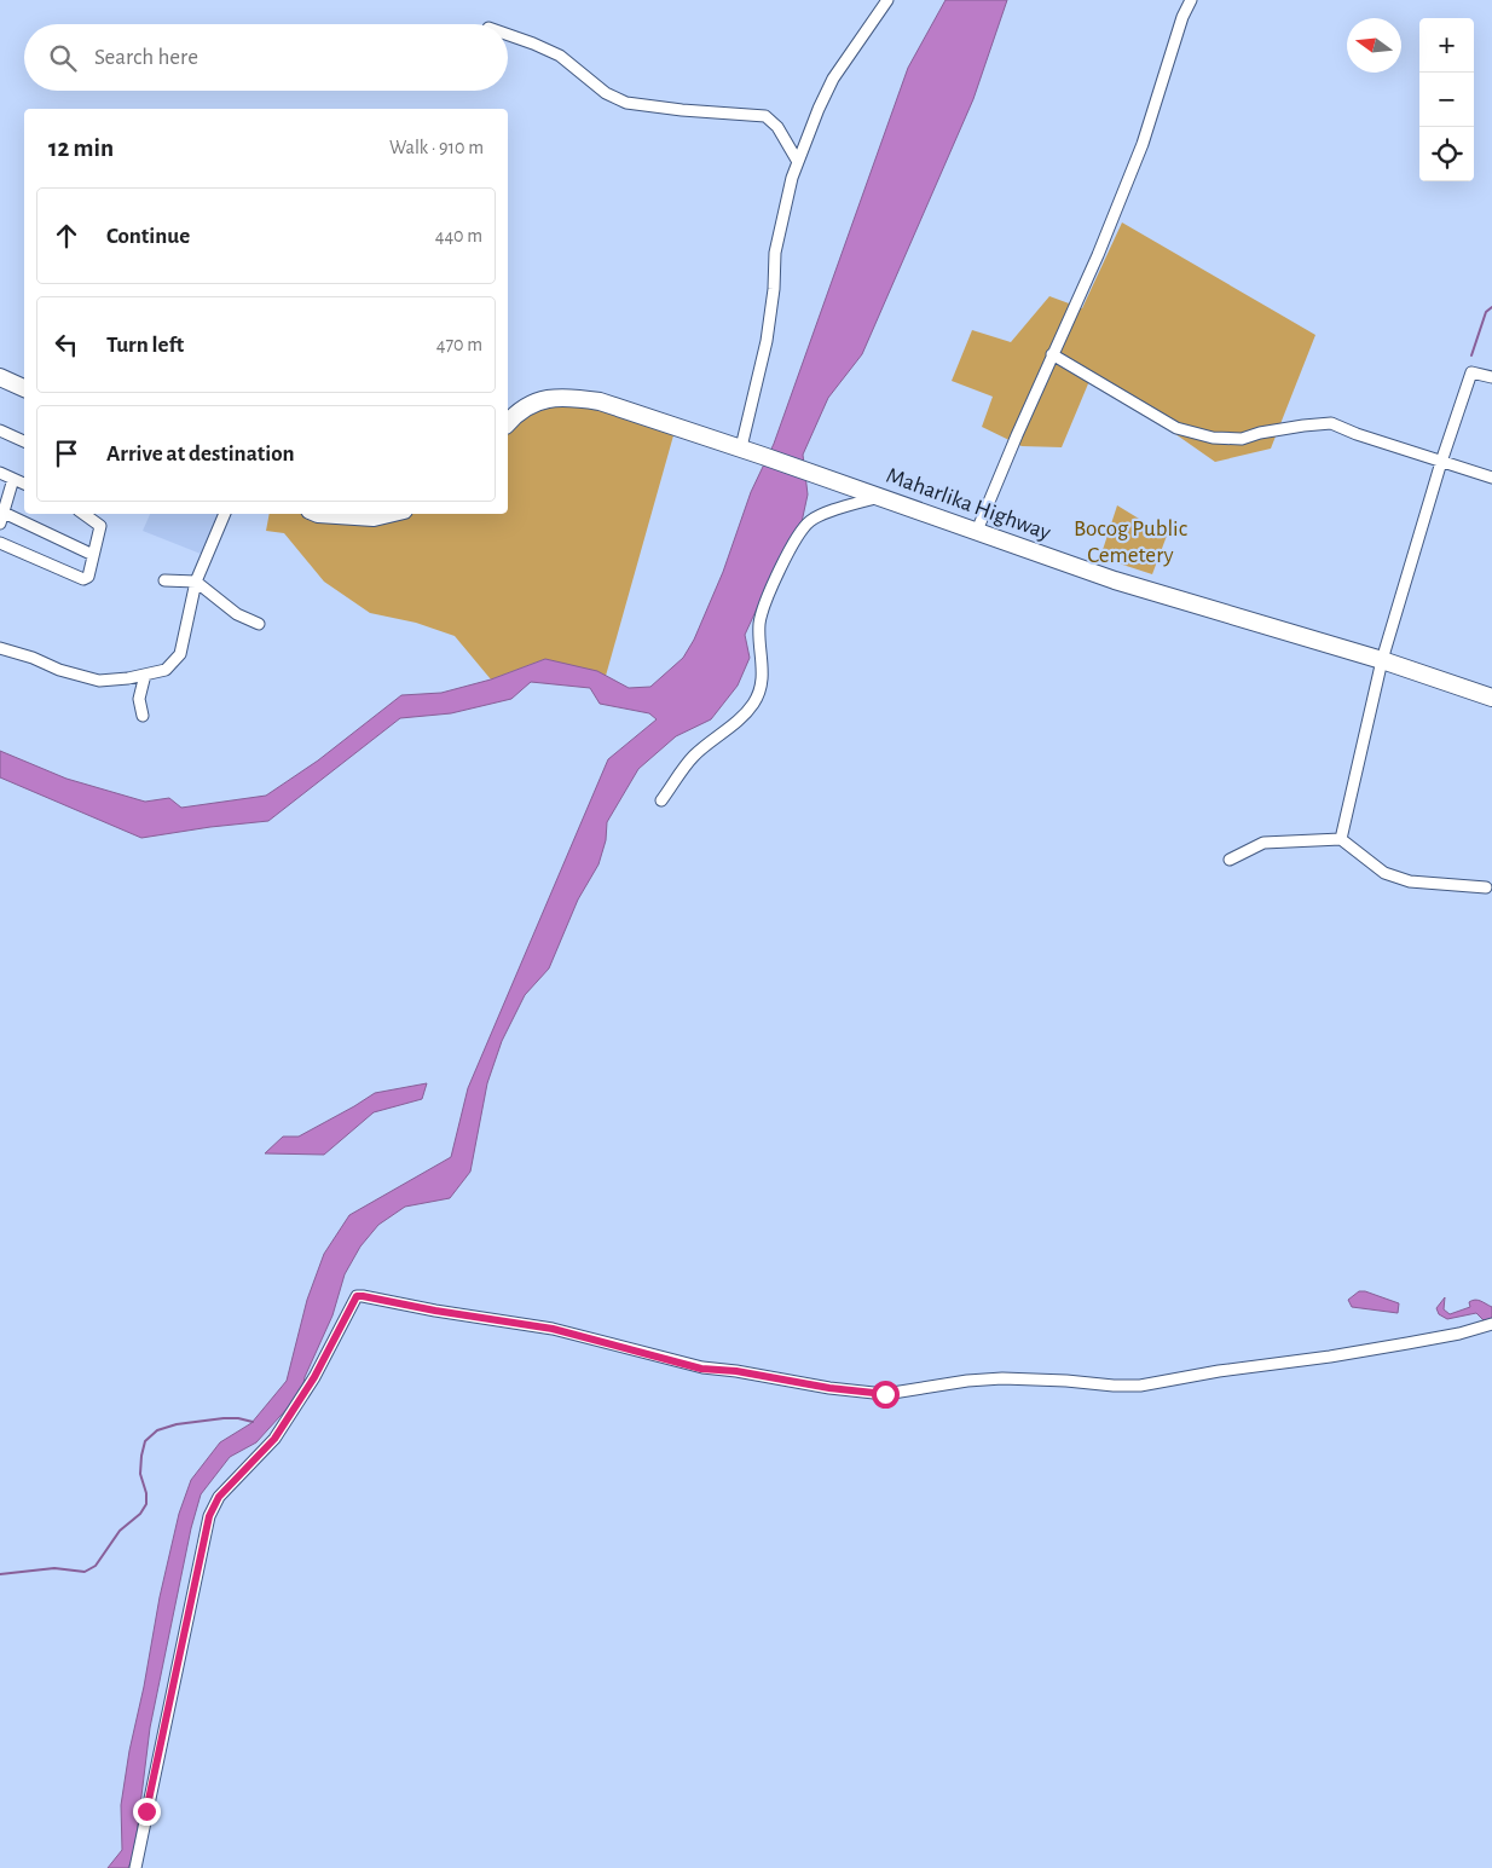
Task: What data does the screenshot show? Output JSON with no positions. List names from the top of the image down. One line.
{"streets":{"highway":["Maharlika Highway"]},"parks":["Bocog Public Cemetery"],"north":"left","page":{"map_buttons":["+","−"],"search":"Search here","heading":["12 min","Walk · 910 m"],"list":[["Continue","440 m"],["Turn left","470 m"],"Arrive at destination"]}}
